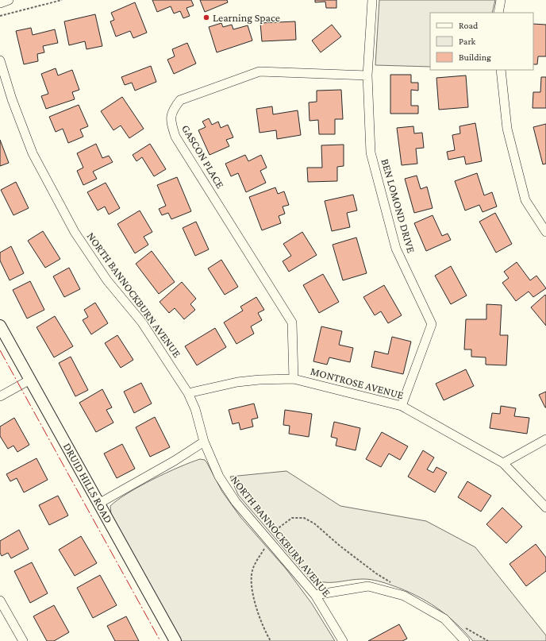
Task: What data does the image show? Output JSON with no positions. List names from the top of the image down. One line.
{"streets":{"street":["GASCON PLACE","BEN LOMOND DRIVE","NORTH BANNOCKBURN AVENUE","MONTROSE AVENUE","DRUID HILLS ROAD"]},"crossings":[["GASCON PLACE","BEN LOMOND DRIVE"],["GASCON PLACE","MONTROSE AVENUE"],["BEN LOMOND DRIVE","MONTROSE AVENUE"],["NORTH BANNOCKBURN AVENUE","MONTROSE AVENUE"]],"places":["Learning Space"],"legend":["Road","Park","Building"]}
